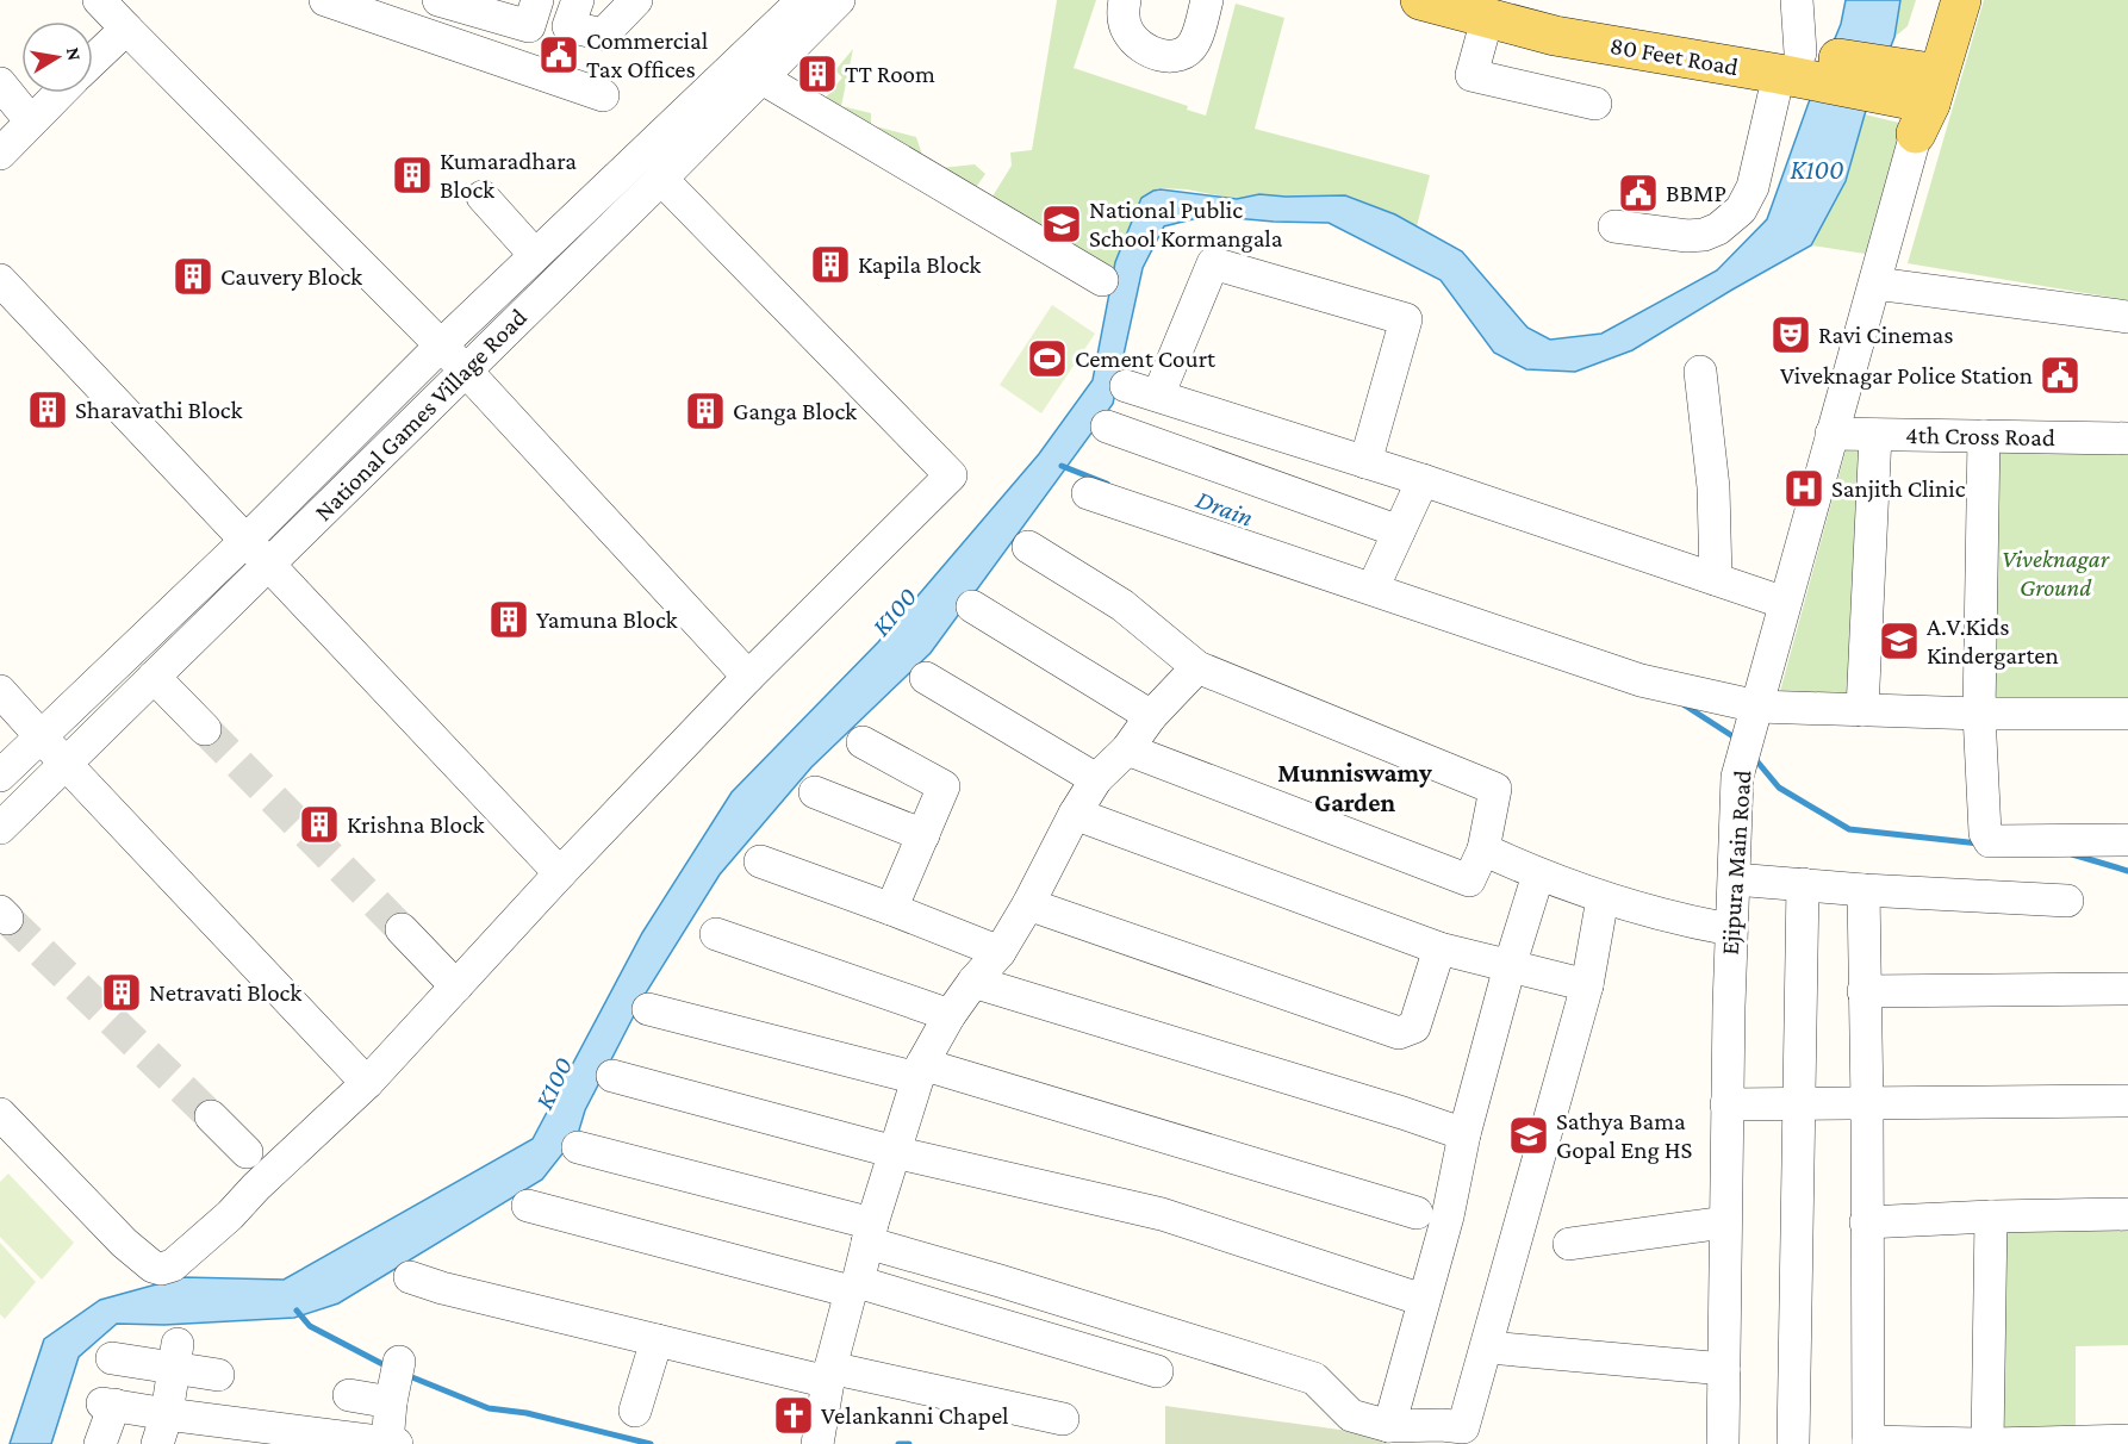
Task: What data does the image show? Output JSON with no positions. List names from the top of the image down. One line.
{"streets":{"main road":["80 Feet Road","Ejipura Main Road"],"street":["National Games Village Road","4th Cross Road"]},"crossings":[["80 Feet Road","Ejipura Main Road"],["4th Cross Road","Ejipura Main Road"]],"districts":["Munniswamy Garden"],"water":["K100","Drain"],"parks":["Viveknagar Ground"],"places":{"public building":["Commercial Tax Offices","BBMP","Viveknagar Police Station"],"building":["TT Room","Kumaradhara Block","Kapila Block","Cauvery Block","Sharavathi Block","Ganga Block","Yamuna Block","Krishna Block","Netravati Block"],"school or university":["National Public School Kormangala","A.V.Kids Kindergarten","Sathya Bama Gopal Eng HS"],"theatre":["Ravi Cinemas"],"sports":["Cement Court"],"hospital":["Sanjith Clinic"],"church":["Velankanni Chapel"]},"north":"right"}
